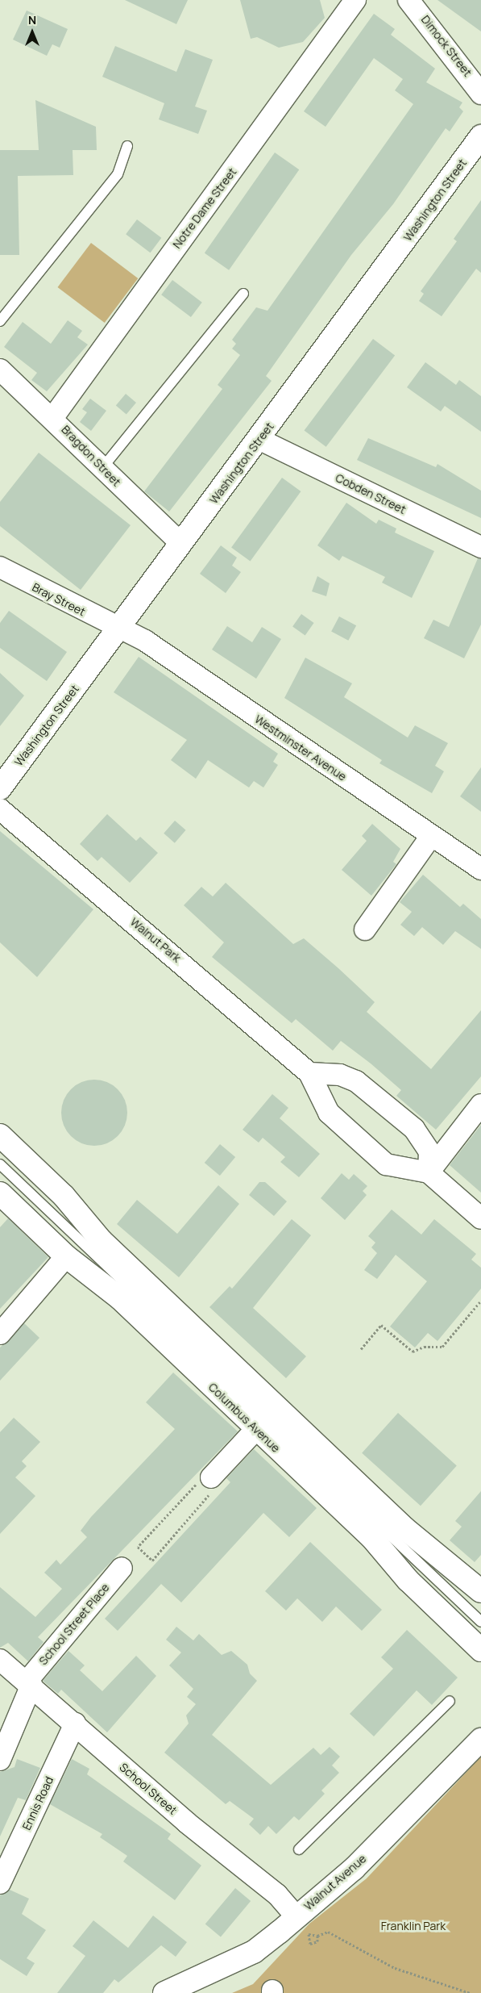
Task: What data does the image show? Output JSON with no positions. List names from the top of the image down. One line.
{"streets":{"main road":["Washington Street","Columbus Avenue","Walnut Avenue"],"street":["Dimock Street","Notre Dame Street","Bragdon Street","Cobden Street","Bray Street","Westminster Avenue","Walnut Park","School Street Place","School Street","Ennis Road"]},"crossings":[["Washington Street","Bragdon Street"],["Washington Street","Cobden Street"],["Washington Street","Bray Street"],["Washington Street","Westminster Avenue"],["Notre Dame Street","Bragdon Street"],["Bray Street","Westminster Avenue"],["School Street Place","School Street"],["School Street","Ennis Road"],["School Street","Walnut Avenue"]],"parks":["Franklin Park"],"north":"top"}
